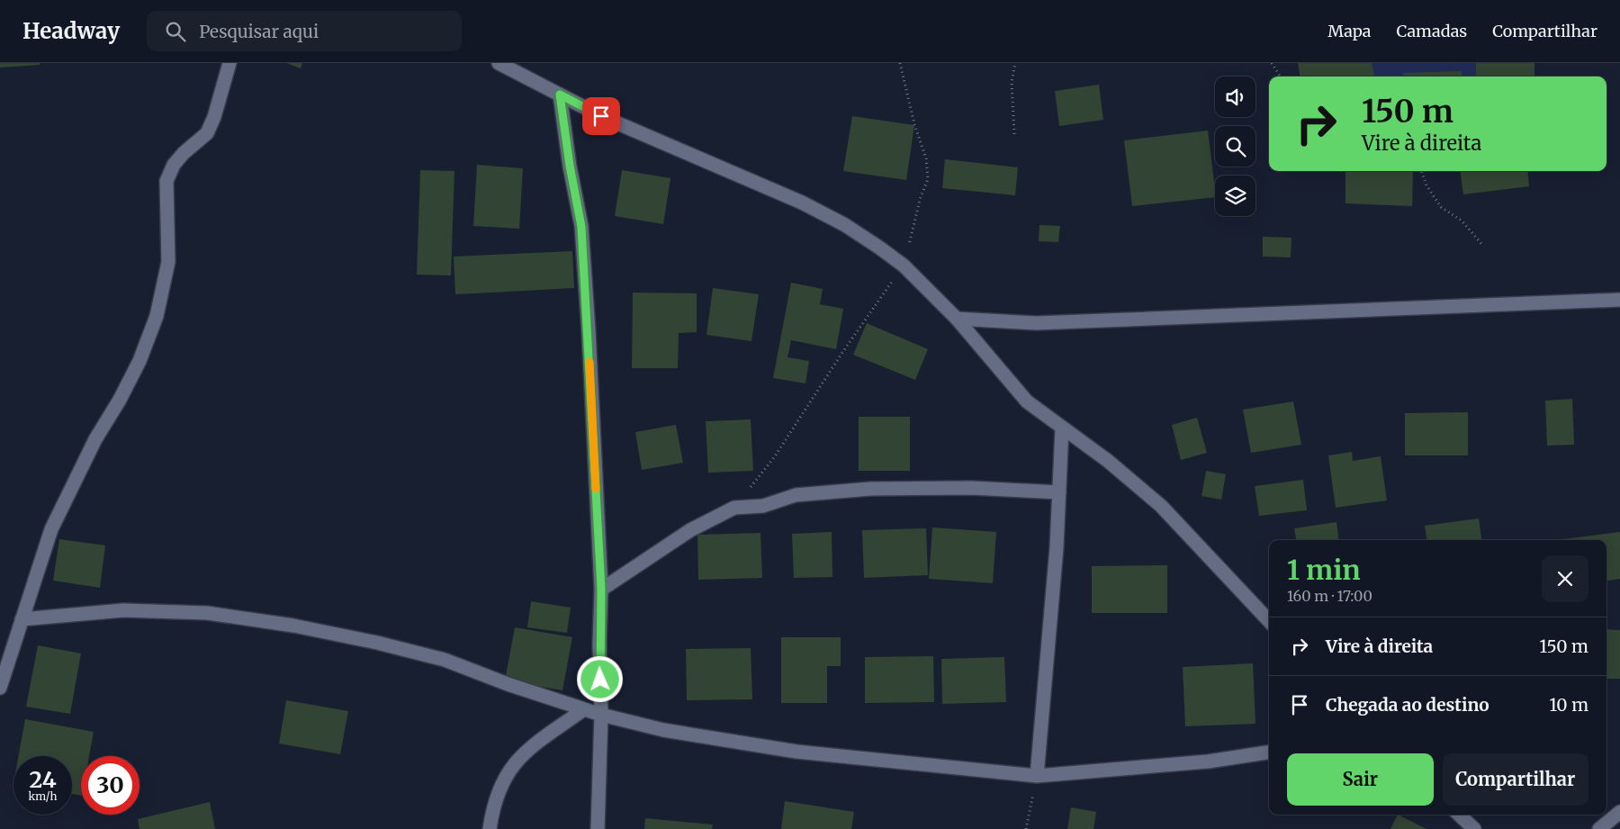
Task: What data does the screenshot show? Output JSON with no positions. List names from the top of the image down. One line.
{"page":{"header":"Headway","search":"Pesquisar aqui","nav":["Mapa","Camadas","Compartilhar"],"turn":["150 m","Vire à direita"],"heading":["1 min","160 m · 17:00"],"list":[{"name":"Vire à direita","value":"150 m"},{"name":"Chegada ao destino","value":"10 m"}],"buttons":["Sair","Compartilhar"],"speed":"24 km/h","limit":"30"}}
